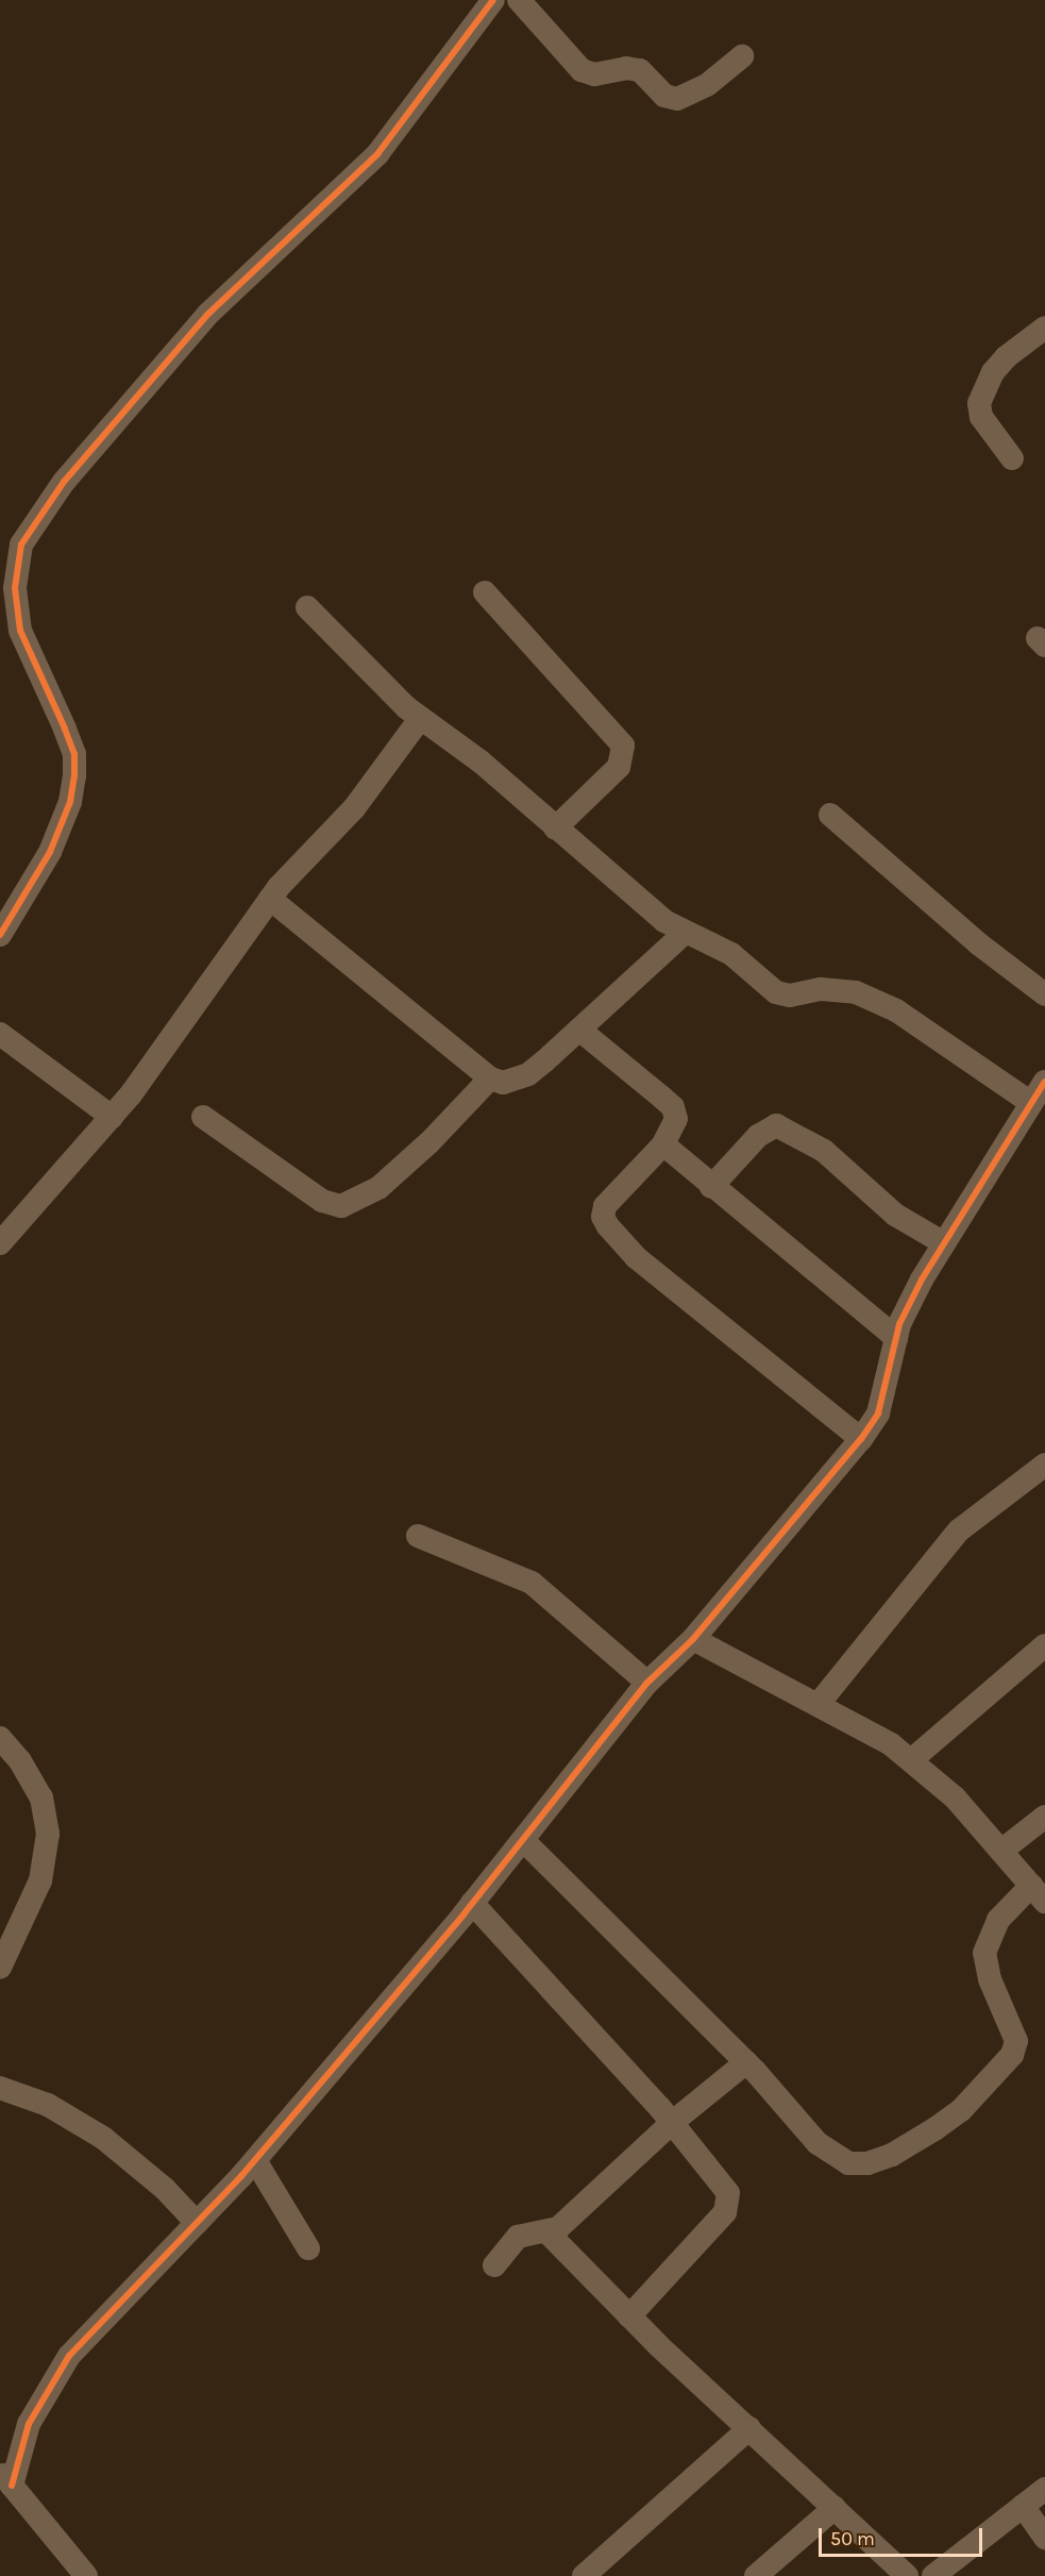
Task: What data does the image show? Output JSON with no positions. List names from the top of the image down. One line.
{"scale_bar":"50 m"}
